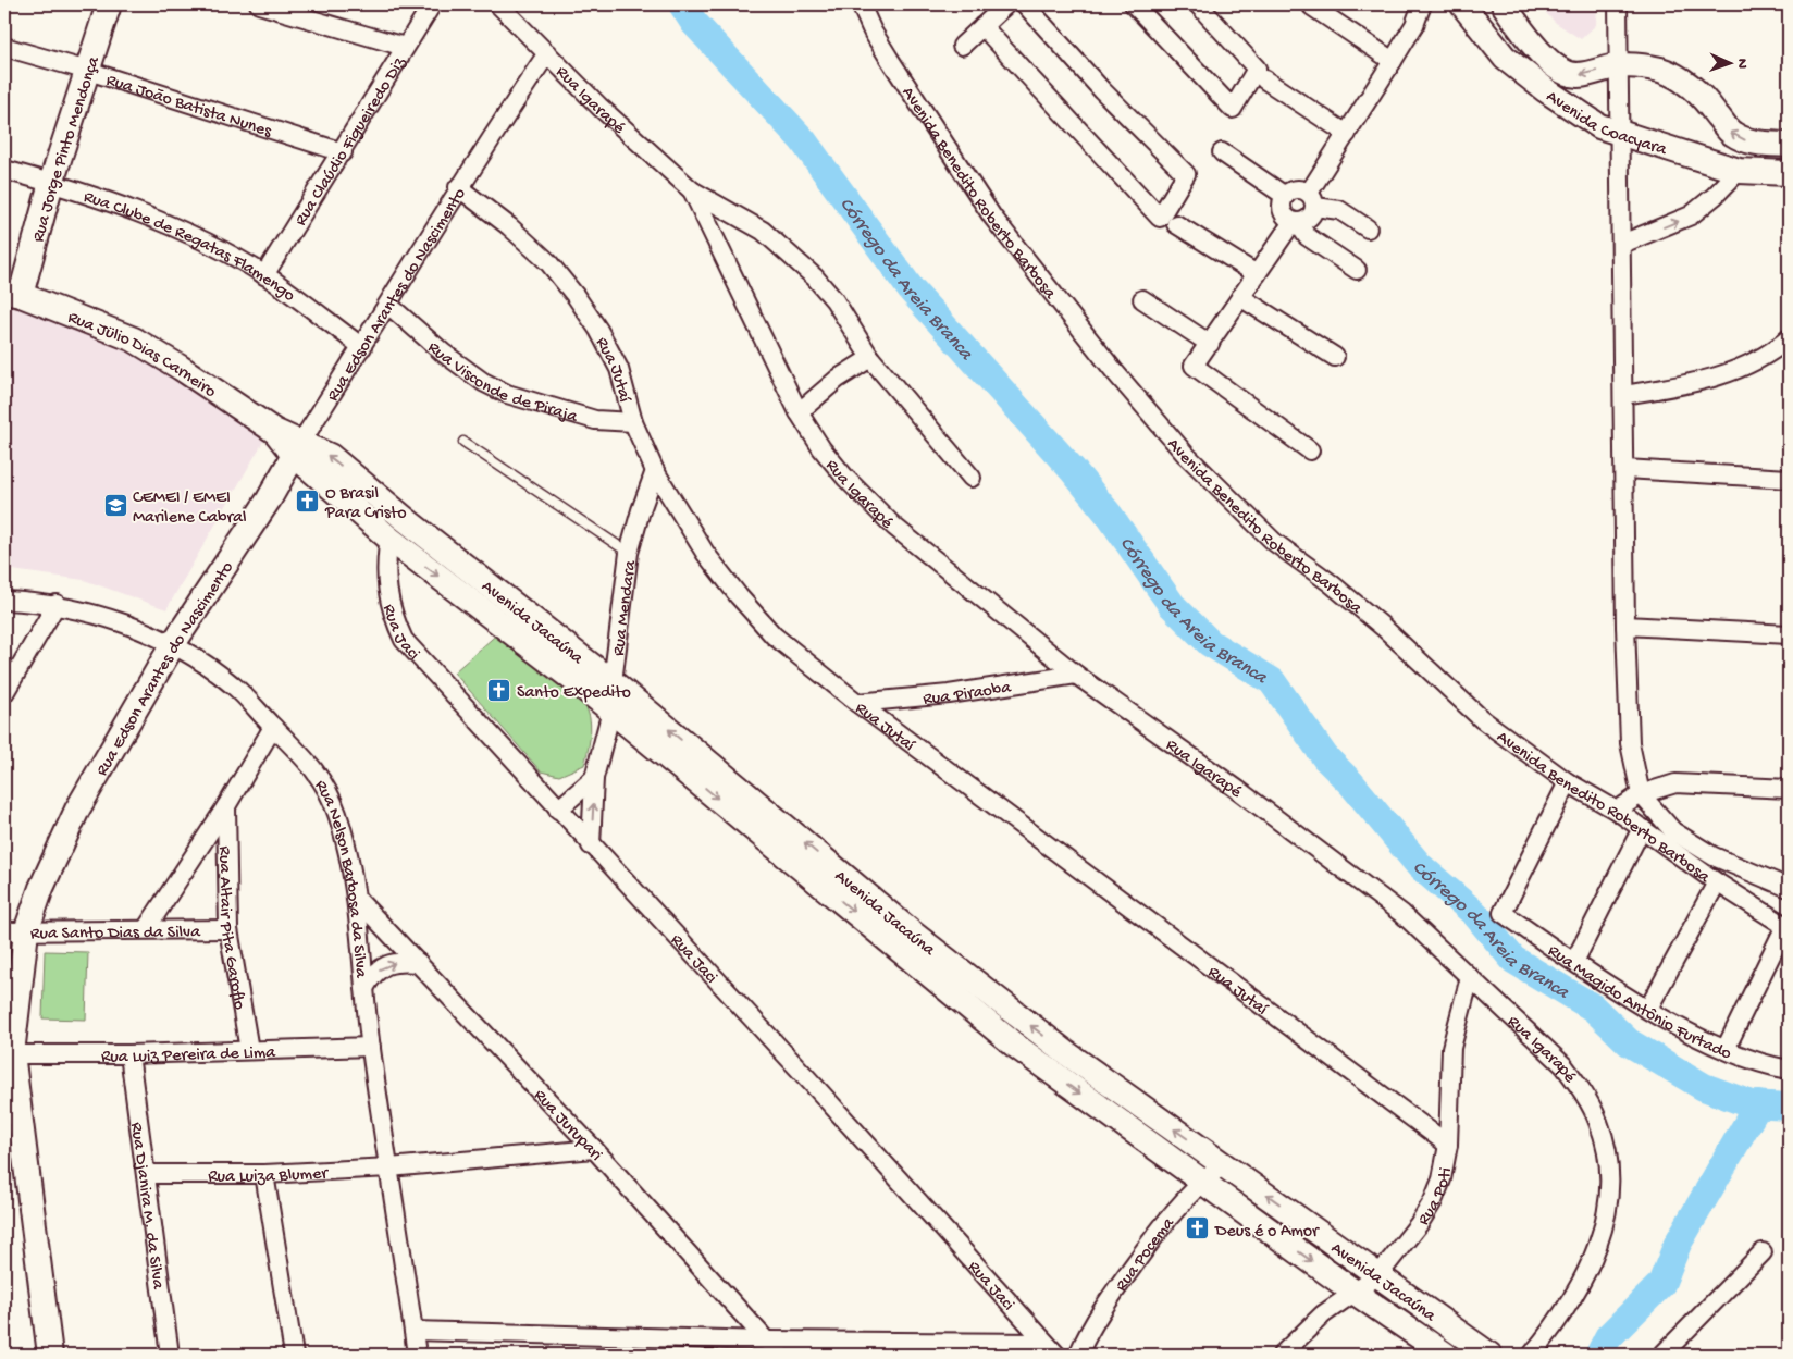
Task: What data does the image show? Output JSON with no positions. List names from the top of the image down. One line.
{"streets":{"street":["Rua Igarapé","Rua João Batista Nunes","Avenida Coacyara","Rua Claúdio Figueiredo Diz","Rua Jorge Pinto Mendonça","Avenida Benedito Roberto Barbosa","Rua Clube de Regatas Flamengo","Rua Edson Arantes do Nascimento","Rua Jülio Dias Carneiro","Rua Jutaí","Rua Visconde de Piraja","Rua Mendara","Avenida Jacaúna","Rua Jaci","Rua Piraoba","Rua Nelson Barbosa da Silva","Rua Altair Pita Garoflo","Rua Santo Dias da Silva","Rua Magido Antônio Furtado","Rua Luiz Pereira de Lima","Rua Jurupari","Rua Luiza Blumer","Rua Poti","Rua Djanira M. da Silva","Rua Pocema"]},"crossings":[["Rua Igarapé","Rua Edson Arantes do Nascimento"],["Rua Igarapé","Rua Piraoba"],["Rua Igarapé","Rua Poti"],["Rua João Batista Nunes","Rua Claúdio Figueiredo Diz"],["Rua João Batista Nunes","Rua Jorge Pinto Mendonça"],["Avenida Coacyara","Avenida Benedito Roberto Barbosa"],["Rua Claúdio Figueiredo Diz","Rua Clube de Regatas Flamengo"],["Rua Jorge Pinto Mendonça","Rua Clube de Regatas Flamengo"],["Rua Jorge Pinto Mendonça","Rua Jülio Dias Carneiro"],["Avenida Benedito Roberto Barbosa","Rua Magido Antônio Furtado"],["Rua Clube de Regatas Flamengo","Rua Edson Arantes do Nascimento"],["Rua Edson Arantes do Nascimento","Rua Jülio Dias Carneiro"],["Rua Edson Arantes do Nascimento","Rua Jutaí"],["Rua Edson Arantes do Nascimento","Rua Visconde de Piraja"],["Rua Edson Arantes do Nascimento","Avenida Jacaúna"],["Rua Edson Arantes do Nascimento","Rua Nelson Barbosa da Silva"],["Rua Edson Arantes do Nascimento","Rua Santo Dias da Silva"],["Rua Edson Arantes do Nascimento","Rua Luiz Pereira de Lima"],["Rua Jülio Dias Carneiro","Avenida Jacaúna"],["Rua Jutaí","Rua Visconde de Piraja"],["Rua Jutaí","Rua Mendara"],["Rua Jutaí","Rua Piraoba"],["Rua Jutaí","Rua Poti"],["Rua Mendara","Avenida Jacaúna"],["Rua Mendara","Rua Jaci"],["Avenida Jacaúna","Rua Jaci"],["Avenida Jacaúna","Rua Poti"],["Avenida Jacaúna","Rua Pocema"],["Rua Nelson Barbosa da Silva","Rua Luiz Pereira de Lima"],["Rua Nelson Barbosa da Silva","Rua Jurupari"],["Rua Nelson Barbosa da Silva","Rua Luiza Blumer"],["Rua Altair Pita Garoflo","Rua Santo Dias da Silva"],["Rua Altair Pita Garoflo","Rua Luiz Pereira de Lima"],["Rua Luiz Pereira de Lima","Rua Djanira M. da Silva"],["Rua Jurupari","Rua Luiza Blumer"],["Rua Luiza Blumer","Rua Djanira M. da Silva"]],"water":["Córrego da Areia Branca"],"places":{"church":["O Brasil Para Cristo","Santo Expedito","Deus é o Amor"],"school or university":["CEMEI / EMEI Marilene Cabral"]},"north":"right"}
